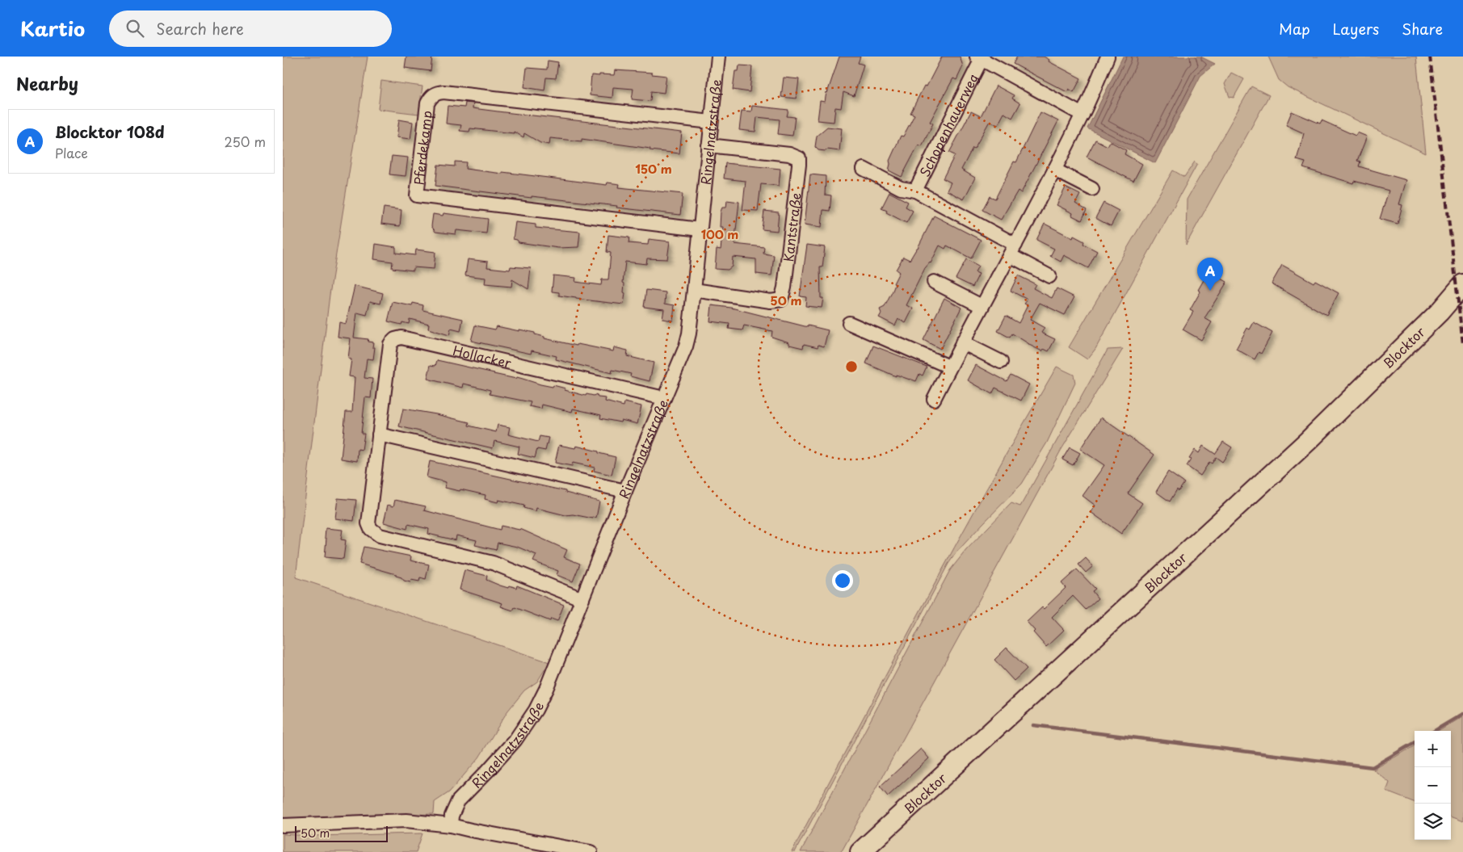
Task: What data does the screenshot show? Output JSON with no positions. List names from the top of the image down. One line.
{"streets":{"main road":["Blocktor"],"street":["Schopenhauerweg","Ringelnatzstraße","Pferdekamp","Kantstraße","Hollacker"]},"crossings":[["Ringelnatzstraße","Pferdekamp"],["Ringelnatzstraße","Kantstraße"],["Ringelnatzstraße","Hollacker"]],"scale_bar":"50 m","page":{"header":"Kartio","search":"Search here","nav":["Map","Layers","Share"],"heading":"Nearby","list":[{"mark":"A","name":"Blocktor 108d","note":"Place","value":"250 m"}],"pins":"A","map_buttons":["+","−"],"scale":"50 m"},"rings":["150 m","100 m","50 m"]}
